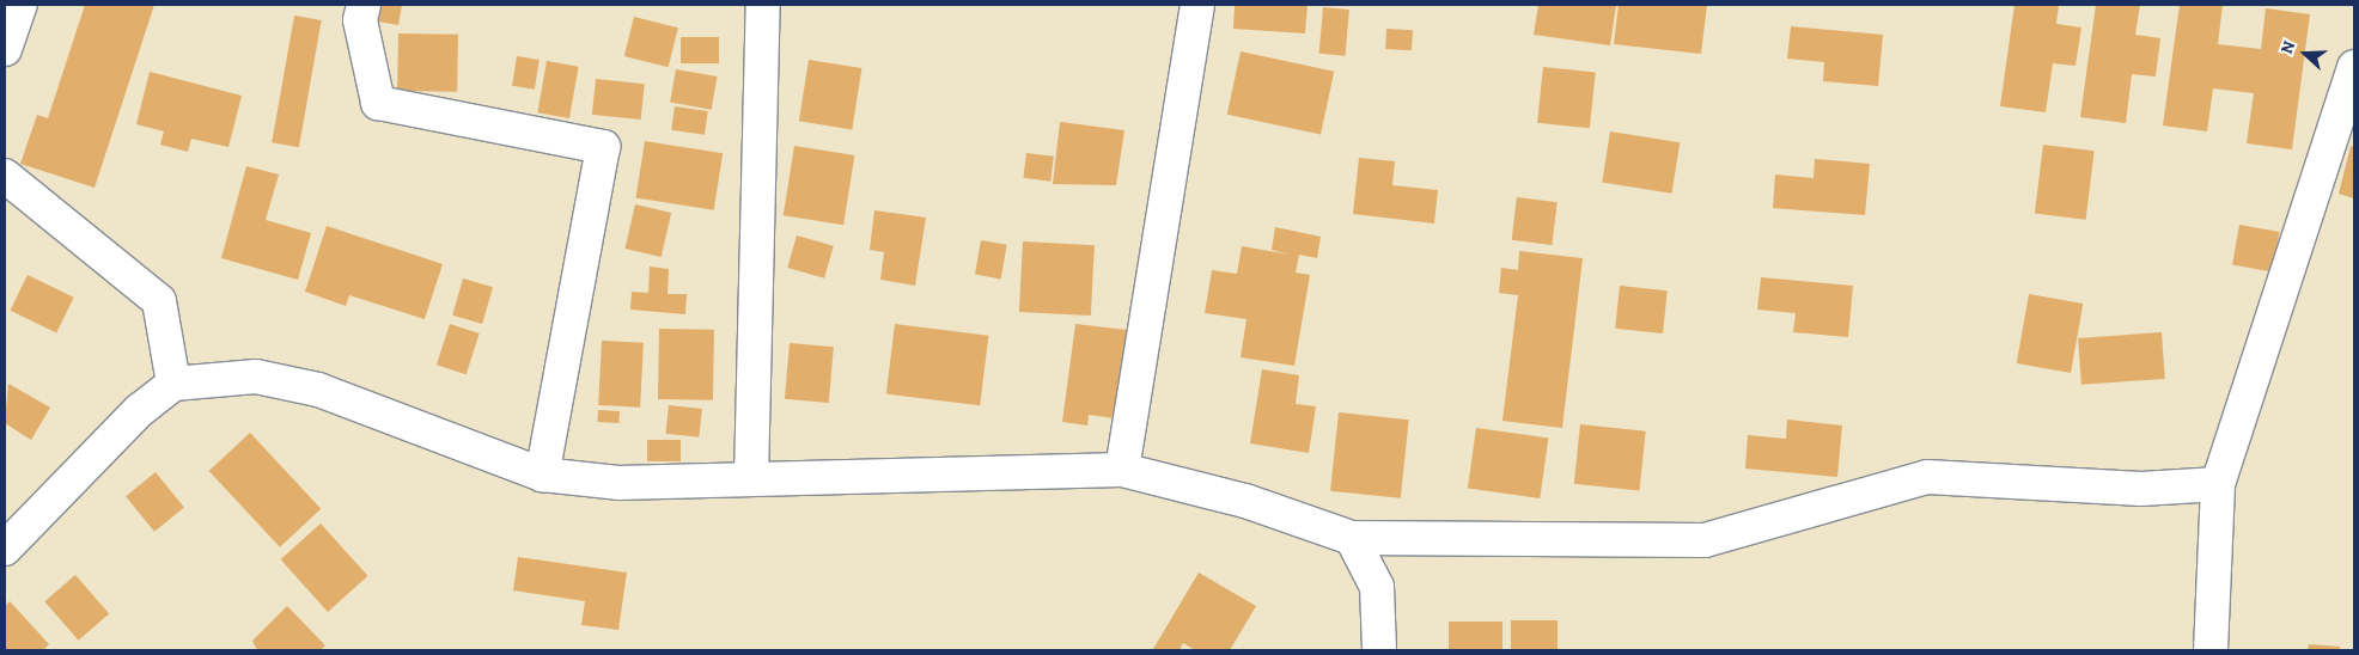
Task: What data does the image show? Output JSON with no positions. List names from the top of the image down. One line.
{"north":"left"}
